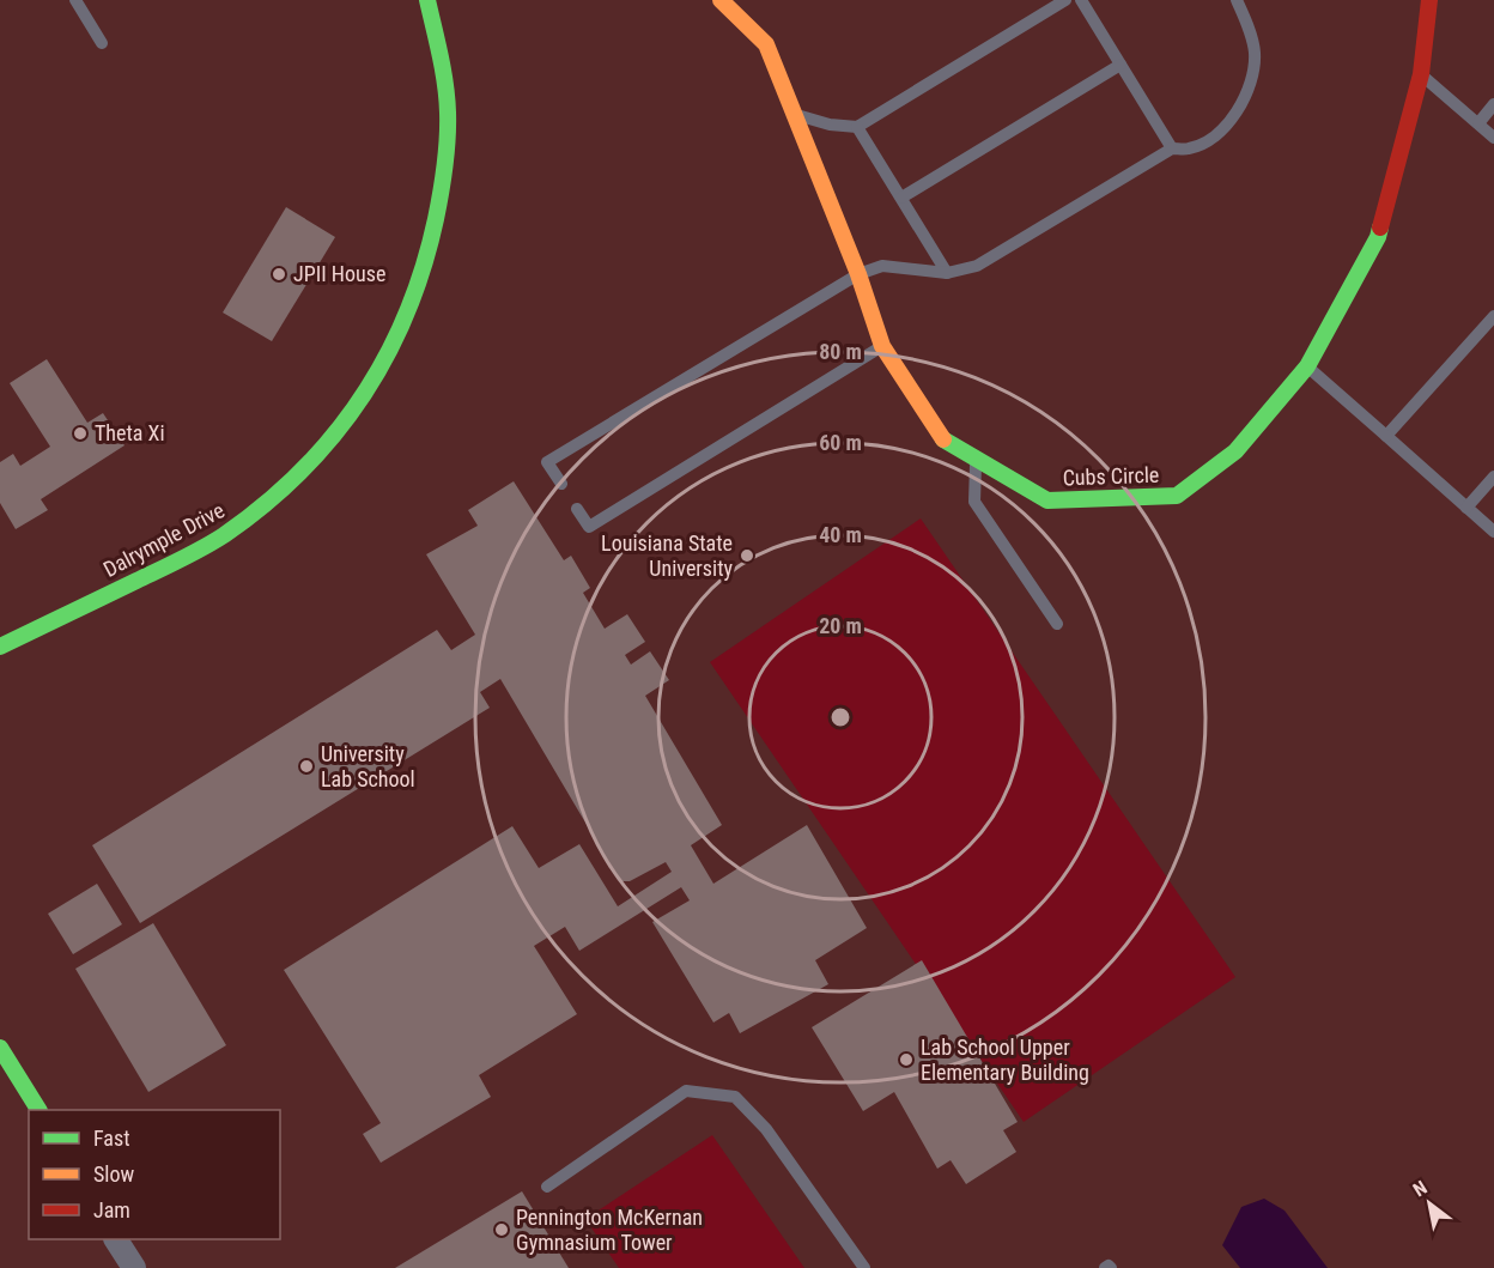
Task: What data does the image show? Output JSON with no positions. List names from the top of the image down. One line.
{"streets":{"street":["Cubs Circle","Dalrymple Drive"]},"places":["JPII House","Theta Xi","Louisiana State University","University Lab School","Lab School Upper Elementary Building","Pennington McKernan Gymnasium Tower"],"legend":["Fast","Slow","Jam"],"north":"top left","rings":["80 m","60 m","40 m","20 m"]}
